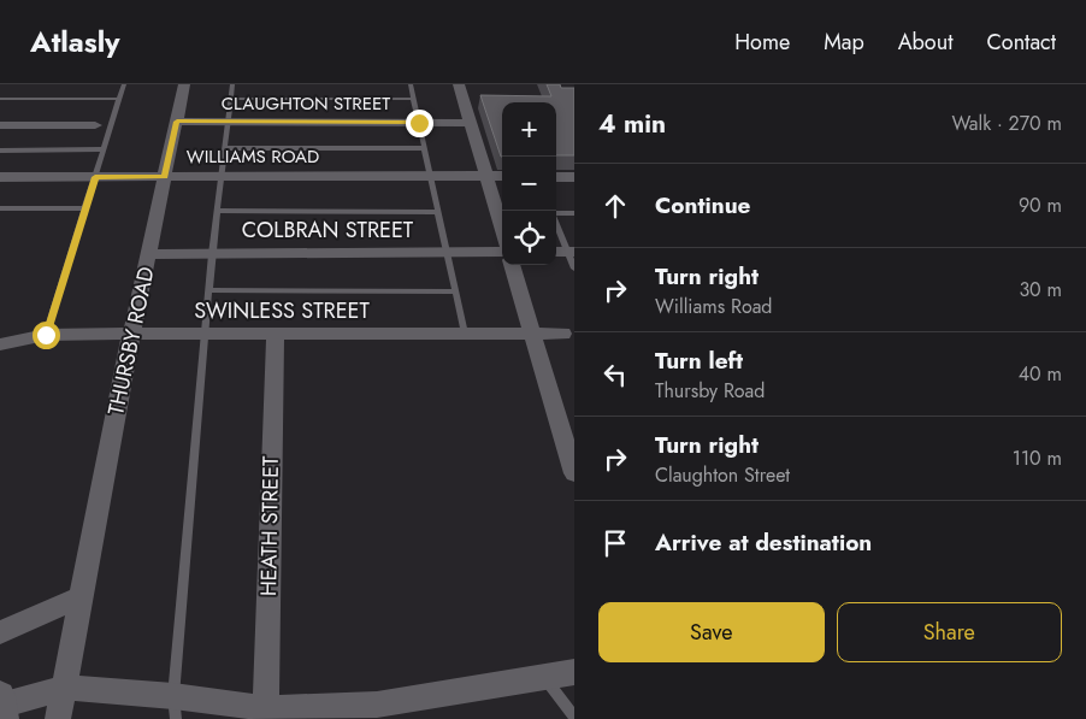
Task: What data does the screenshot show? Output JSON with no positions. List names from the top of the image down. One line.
{"streets":{"street":["CLAUGHTON STREET","WILLIAMS ROAD","COLBRAN STREET","SWINLESS STREET","THURSBY ROAD","HEATH STREET"]},"crossings":[["CLAUGHTON STREET","THURSBY ROAD"],["WILLIAMS ROAD","THURSBY ROAD"],["COLBRAN STREET","THURSBY ROAD"],["SWINLESS STREET","THURSBY ROAD"],["SWINLESS STREET","HEATH STREET"]],"page":{"header":"Atlasly","nav":["Home","Map","About","Contact"],"heading":["4 min","Walk · 270 m"],"map_buttons":["+","−"],"list":[["Continue","90 m"],["Turn right","Williams Road","30 m"],["Turn left","Thursby Road","40 m"],["Turn right","Claughton Street","110 m"],"Arrive at destination"],"buttons":["Save","Share"]}}
